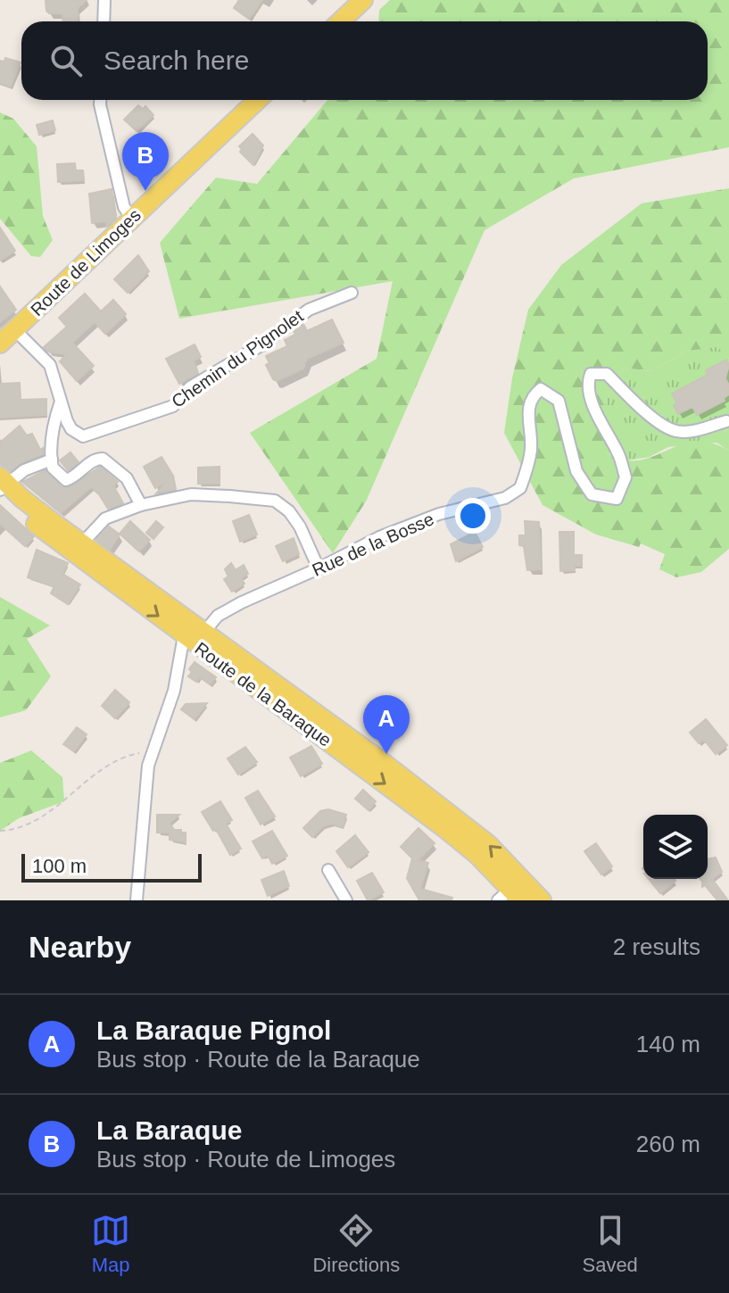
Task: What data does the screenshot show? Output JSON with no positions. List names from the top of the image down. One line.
{"streets":{"main road":["Route de Limoges","Route de la Baraque"],"street":["Chemin du Pignolet","Rue de la Bosse"]},"crossings":[["Route de Limoges","Chemin du Pignolet"],["Rue de la Bosse","Route de la Baraque"]],"scale_bar":"100 m","page":{"search":"Search here","pins":["B","A"],"scale":"100 m","heading":["Nearby","2 results"],"list":[{"mark":"A","name":"La Baraque Pignol","note":"Bus stop · Route de la Baraque","value":"140 m"},{"mark":"B","name":"La Baraque","note":"Bus stop · Route de Limoges","value":"260 m"}],"nav":["Map","Directions","Saved"]}}
